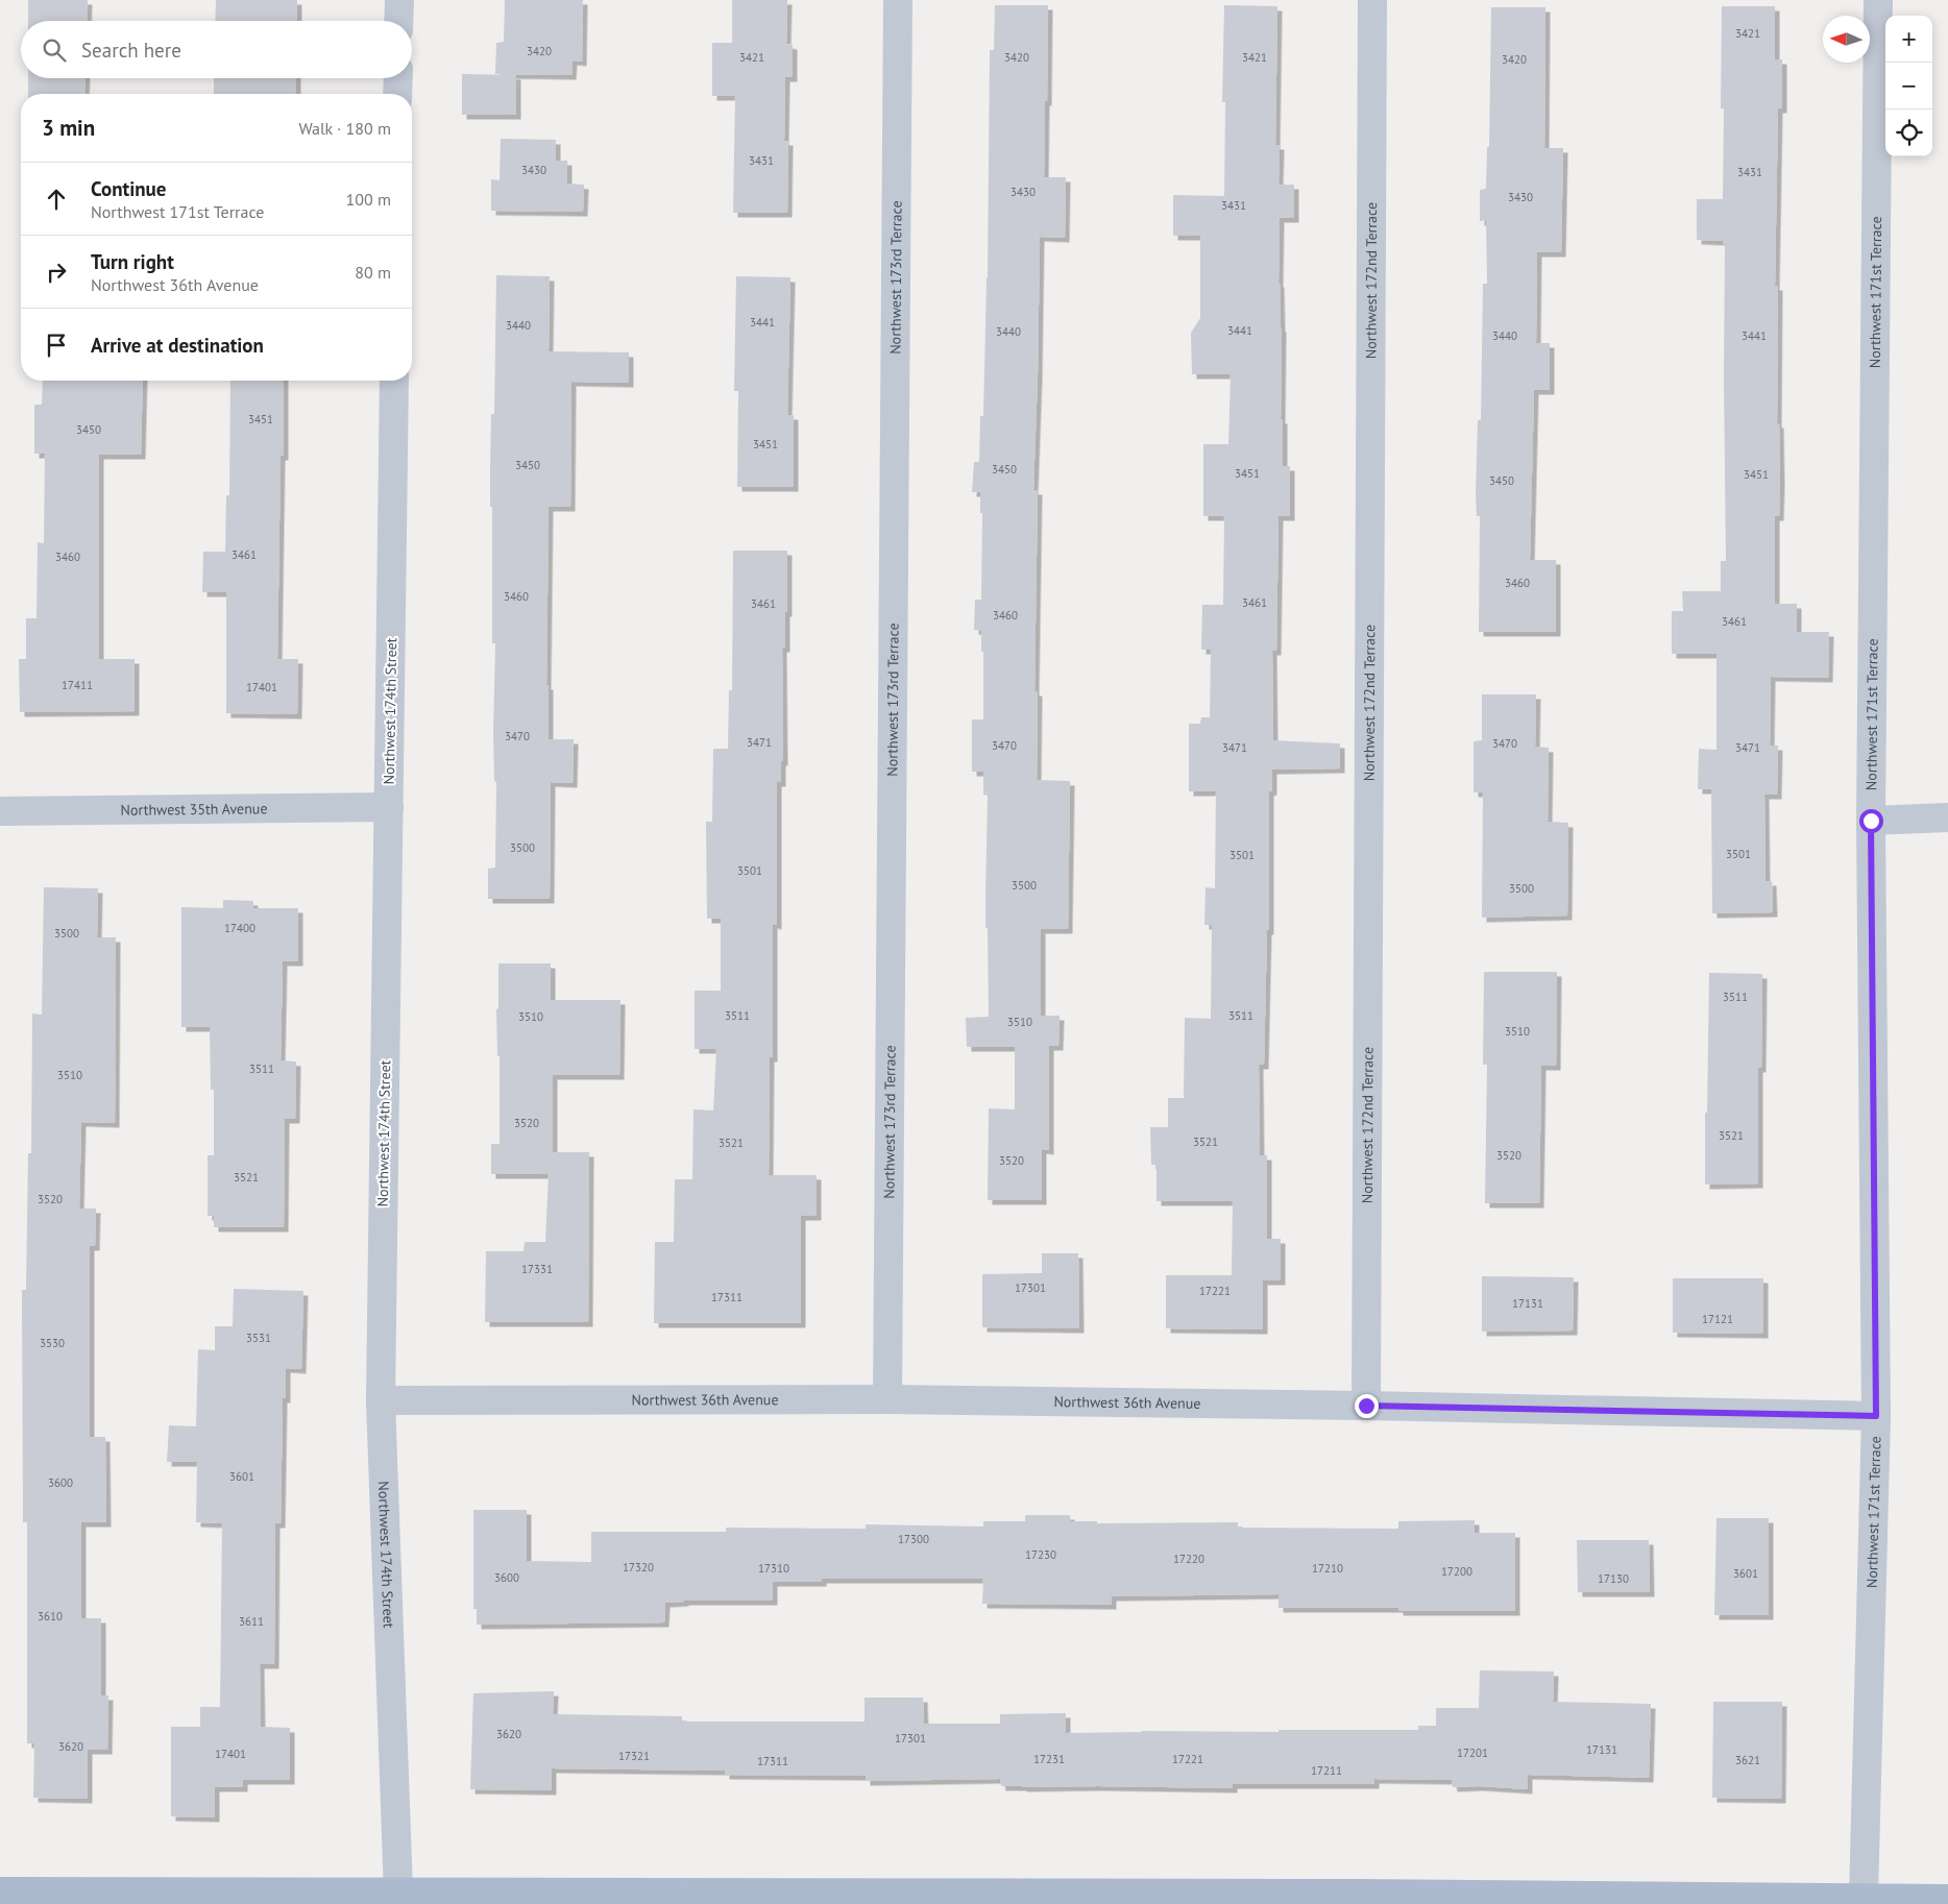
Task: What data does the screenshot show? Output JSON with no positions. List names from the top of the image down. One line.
{"streets":{"street":["Northwest 173rd Terrace","Northwest 172nd Terrace","Northwest 171st Terrace","Northwest 174th Street","Northwest 35th Avenue","Northwest 36th Avenue"]},"crossings":[["Northwest 173rd Terrace","Northwest 36th Avenue"],["Northwest 172nd Terrace","Northwest 36th Avenue"],["Northwest 171st Terrace","Northwest 36th Avenue"],["Northwest 174th Street","Northwest 35th Avenue"],["Northwest 174th Street","Northwest 36th Avenue"]],"house_numbers":["3421","3420","3421","3420","3421","3420","3431","3430","3431","3430","3430","3431","3441","3440","3441","3440","3440","3441","3451","3450","3451","3450","3450","3451","3451","3450","3461","3460","3460","3460","3461","3461","3460","3461","17411","17401","3470","3471","3470","3470","3471","3471","3500","3501","3501","3501","3500","3500","17400","3500","3511","3511","3511","3510","3510","3510","3511","3510","3520","3521","3521","3521","3520","3520","3521","3520","17331","17301","17221","17311","17131","17121","3531","3530","3601","3600","17300","17230","17220","17320","17310","17210","17200","3601","3600","17130","3610","3611","3620","17301","3620","17131","17201","17401","17321","17231","17221","3621","17311","17211"],"north":"left","page":{"map_buttons":["+","−"],"search":"Search here","heading":["3 min","Walk · 180 m"],"list":[["Continue","Northwest 171st Terrace","100 m"],["Turn right","Northwest 36th Avenue","80 m"],"Arrive at destination"]}}
